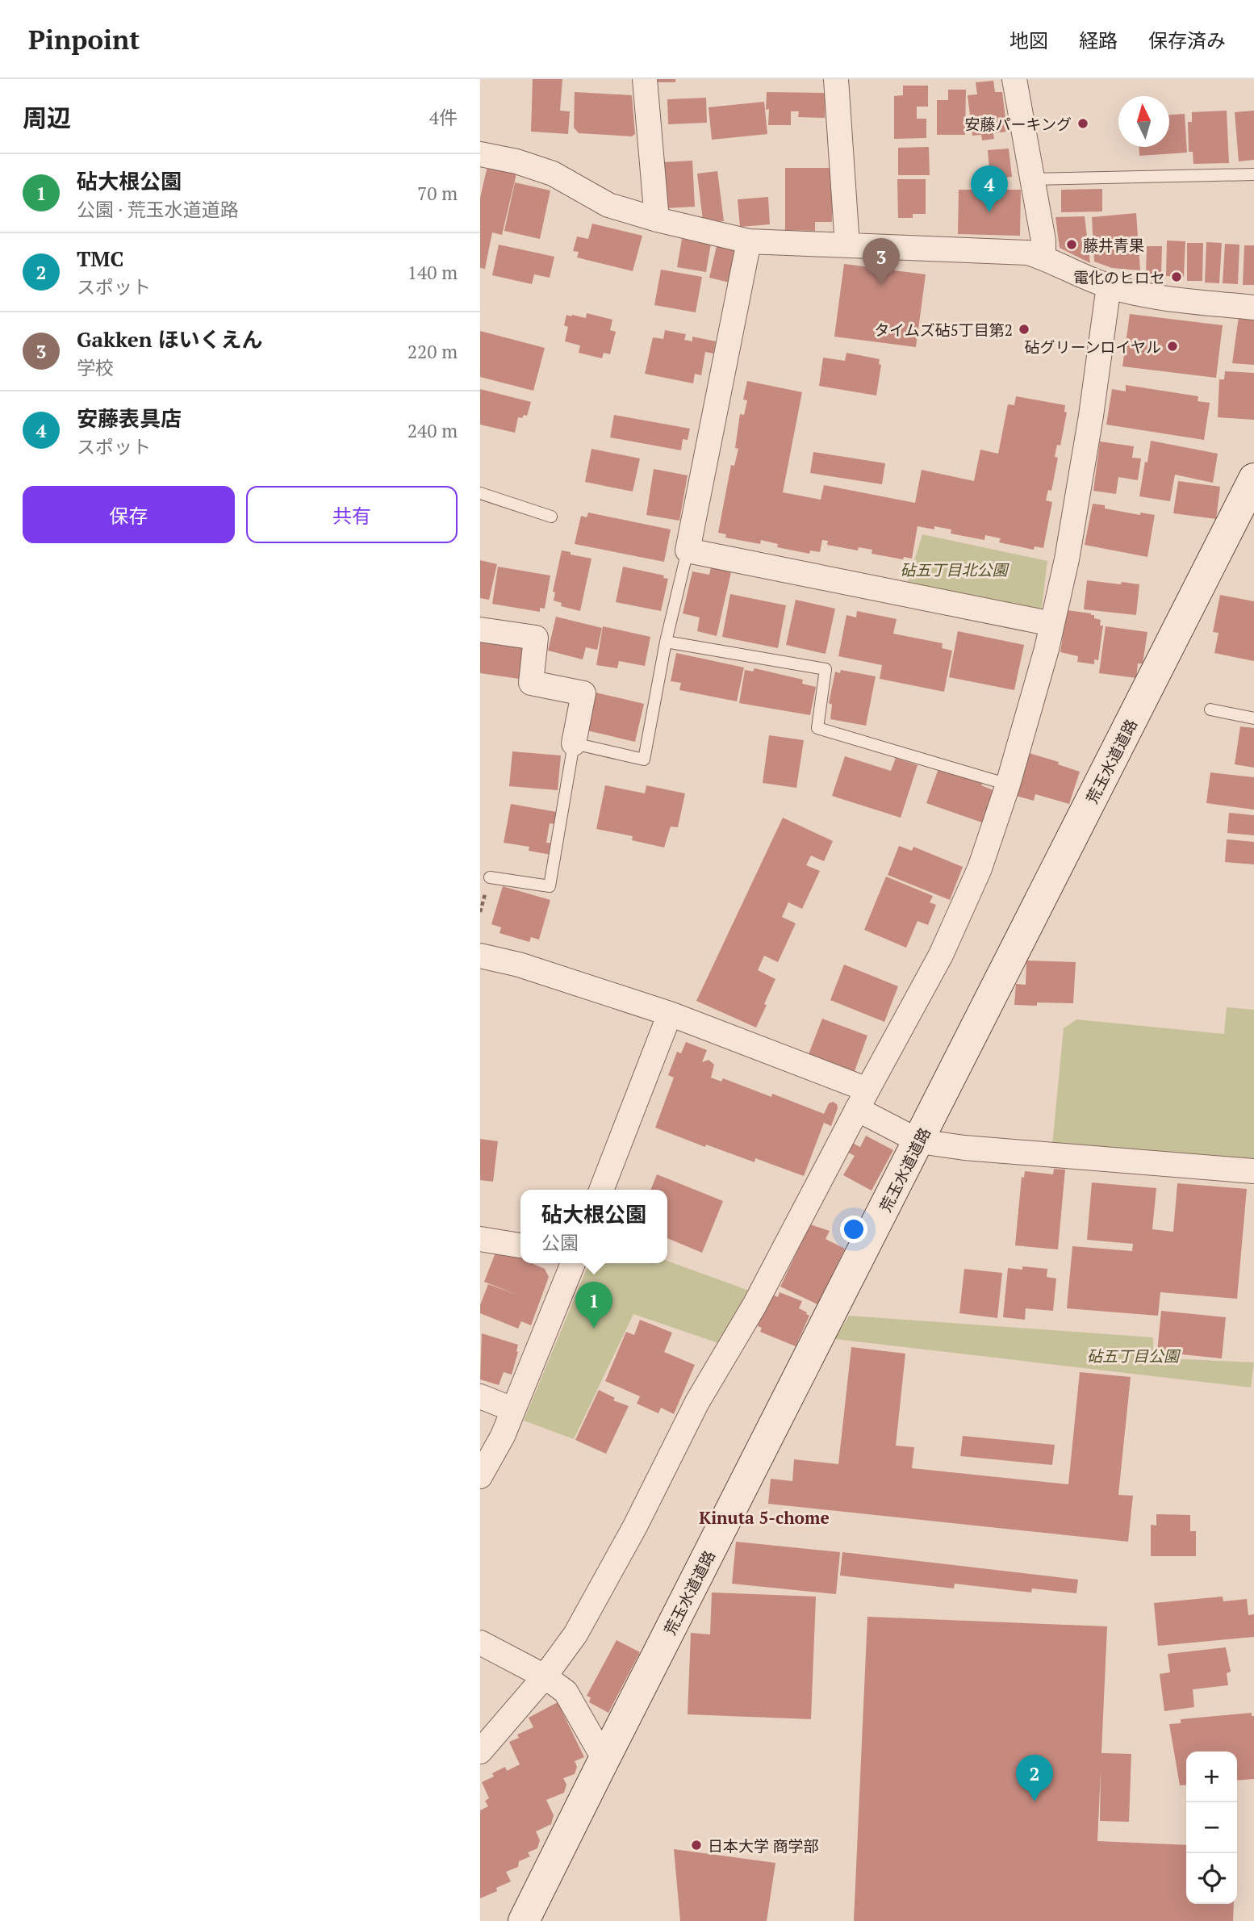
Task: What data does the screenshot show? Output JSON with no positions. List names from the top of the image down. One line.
{"streets":{"main road":["荒玉水道道路"]},"districts":["Kinuta 5-chome"],"parks":["砧五丁目北公園","砧五丁目公園"],"places":["安藤パーキング","藤井青果","電化のヒロセ","タイムズ砧5丁目第2","砧グリーンロイヤル","日本大学 商学部"],"north":"top","page":{"header":"Pinpoint","nav":["地図","経路","保存済み"],"heading":["周辺","4件"],"list":[{"mark":"1","name":"砧大根公園","note":"公園 · 荒玉水道道路","value":"70 m"},{"mark":"2","name":"TMC","note":"スポット","value":"140 m"},{"mark":"3","name":"Gakken ほいくえん","note":"学校","value":"220 m"},{"mark":"4","name":"安藤表具店","note":"スポット","value":"240 m"}],"pins":["4","3","1","2"],"buttons":["保存","共有"],"popup":["砧大根公園","公園"],"map_buttons":["+","−"]}}
